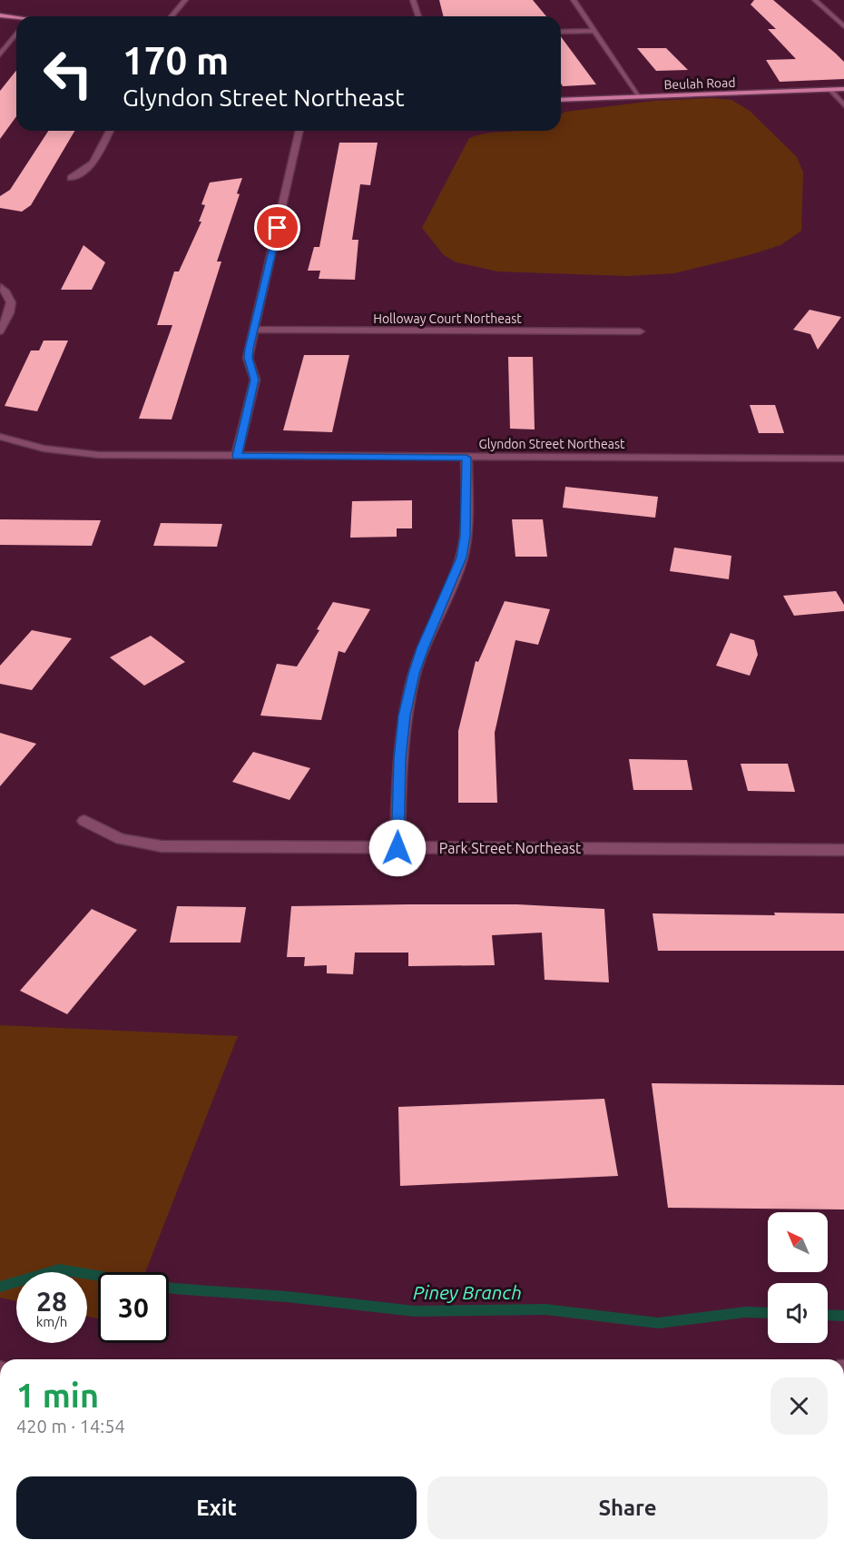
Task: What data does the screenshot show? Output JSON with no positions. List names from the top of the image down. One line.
{"streets":{"main road":["Beulah Road"],"street":["Holloway Court Northeast","Glyndon Street Northeast","Park Street Northeast"]},"water":["Piney Branch"],"north":"top left","page":{"turn":["170 m","Glyndon Street Northeast"],"speed":"28 km/h","limit":"30","heading":["1 min","420 m · 14:54"],"buttons":["Exit","Share"]}}
